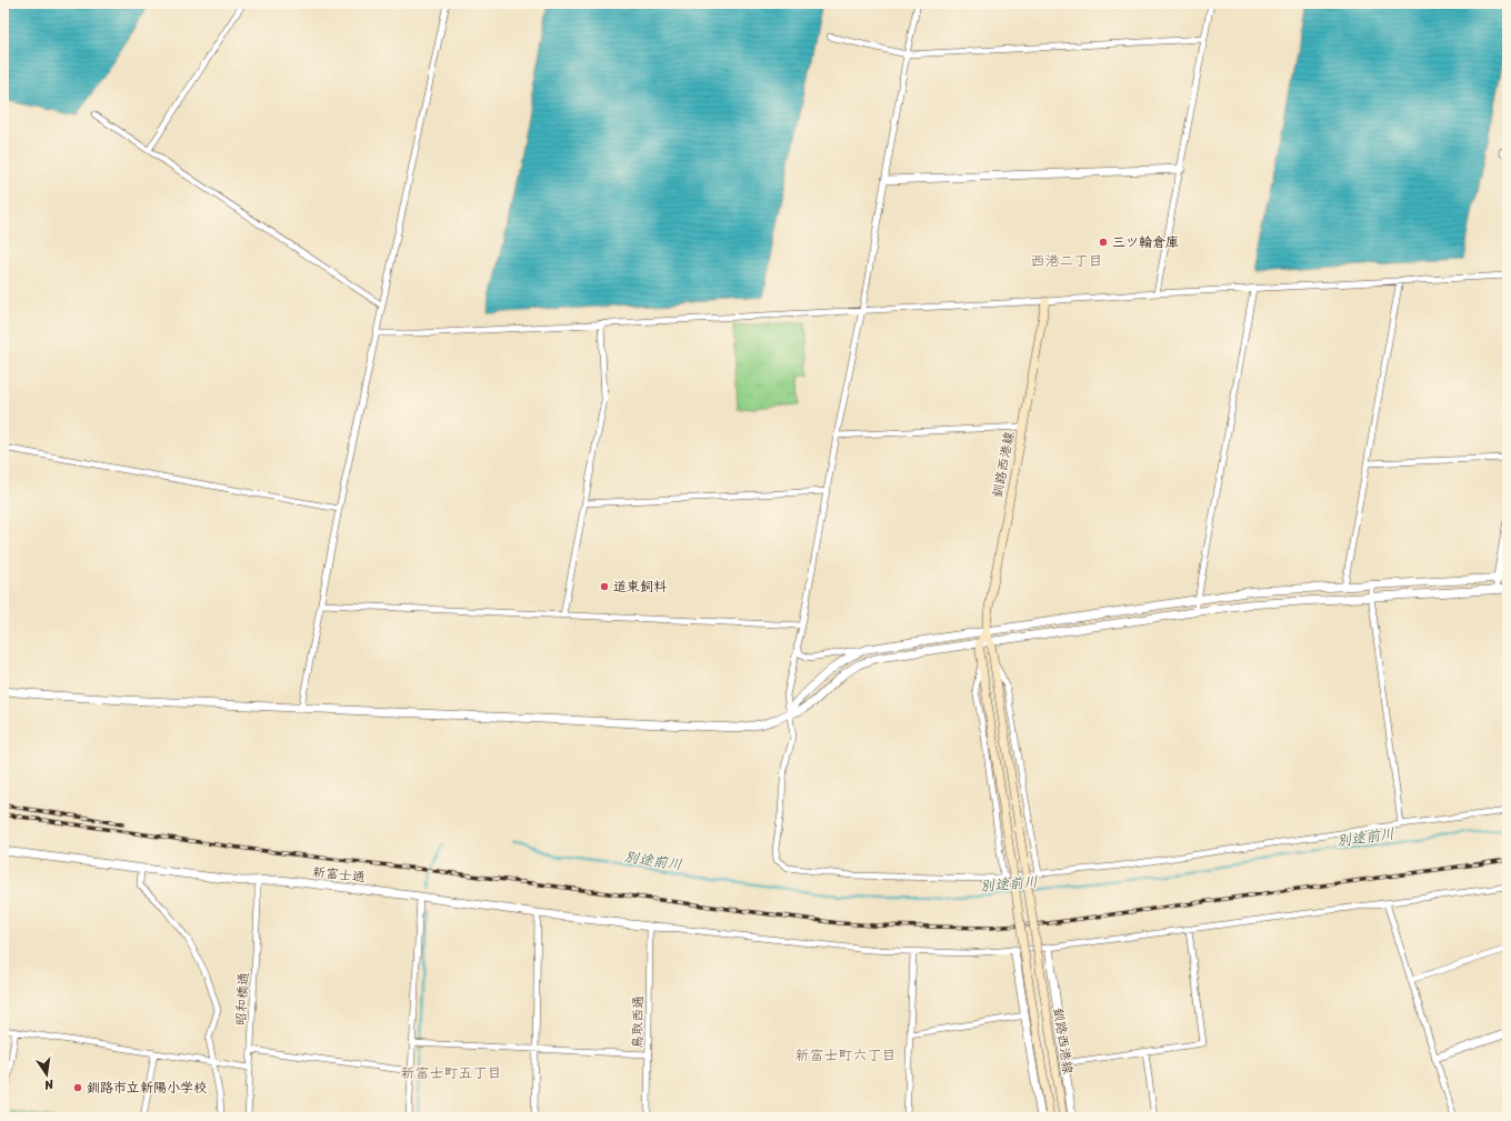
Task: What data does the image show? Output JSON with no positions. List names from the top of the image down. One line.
{"streets":{"main road":["釧路西港線"],"street":["新富士通","昭和橋通","鳥取西通"]},"crossings":[["新富士通","昭和橋通"],["新富士通","鳥取西通"]],"districts":["西港二丁目","新富士町六丁目","新富士町五丁目"],"water":["別途前川"],"places":["三ツ輪倉庫","道東飼料","釧路市立新陽小学校"],"north":"bottom"}
